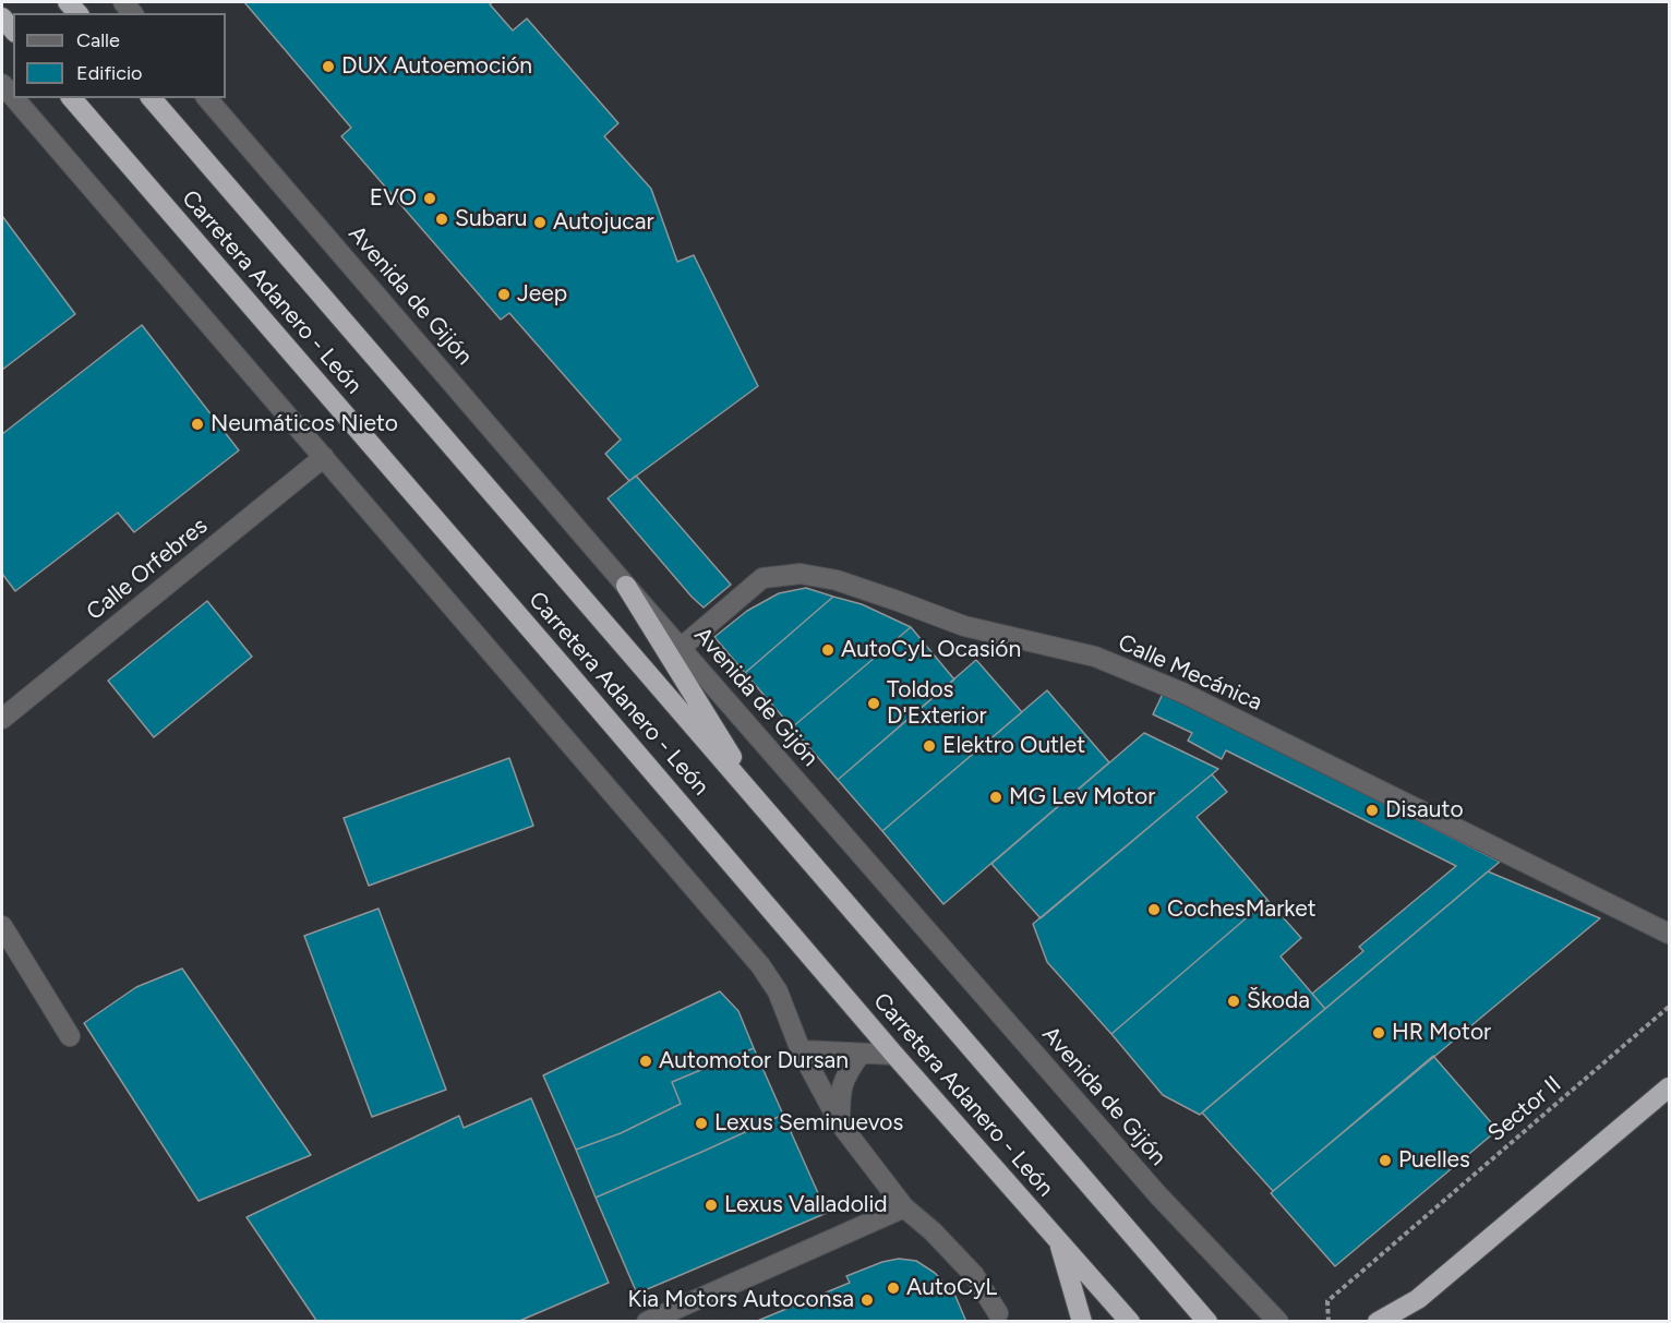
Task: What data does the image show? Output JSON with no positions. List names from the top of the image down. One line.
{"streets":{"highway":["Carretera Adanero - León"],"street":["Avenida de Gijón","Calle Orfebres","Calle Mecánica"],"path":["Sector II"]},"crossings":[["Avenida de Gijón","Calle Mecánica"]],"places":["DUX Autoemoción","EVO","Subaru","Autojucar","Jeep","Neumáticos Nieto","AutoCyL Ocasión","Toldos D'Exterior","Elektro Outlet","MG Lev Motor","Disauto","CochesMarket","Škoda","HR Motor","Automotor Dursan","Lexus Seminuevos","Puelles","Lexus Valladolid","AutoCyL","Kia Motors Autoconsa"],"legend":["Calle","Edificio"]}
